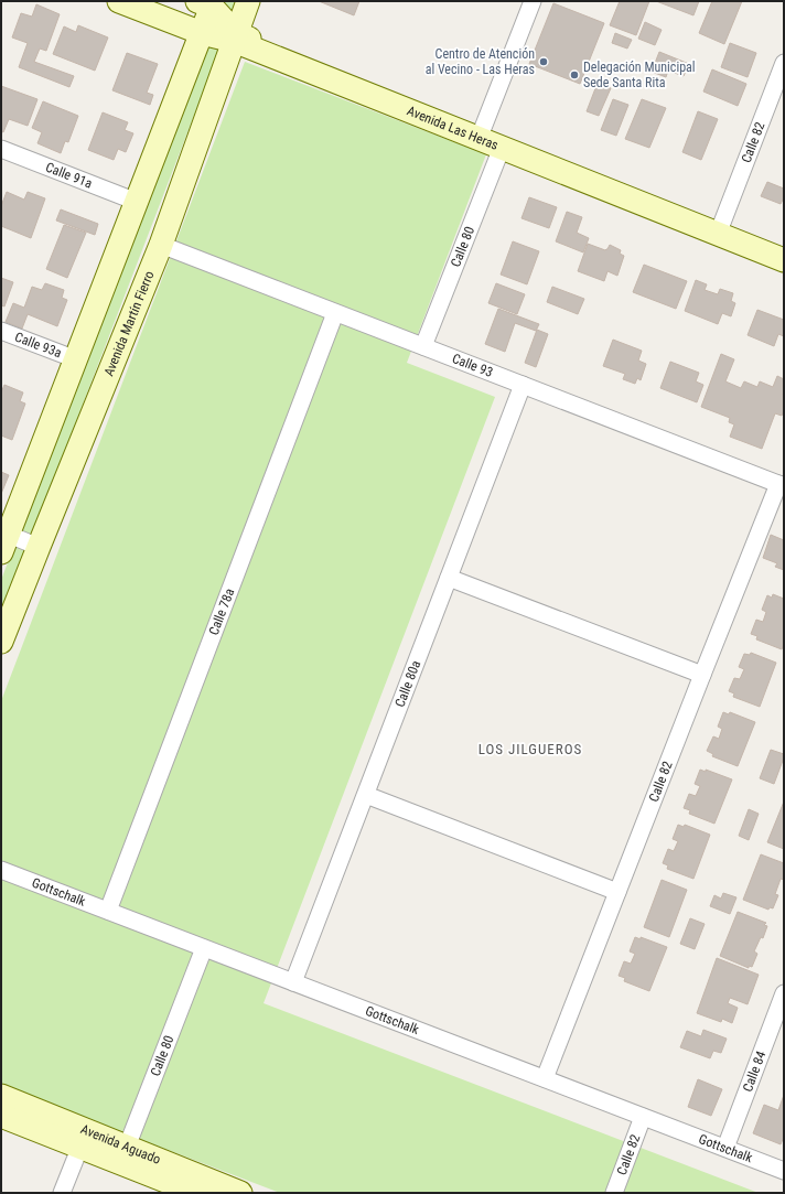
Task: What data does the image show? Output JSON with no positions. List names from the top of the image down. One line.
{"streets":{"main road":["Avenida Las Heras","Avenida Martín Fierro","Avenida Aguado"],"street":["Calle 82","Calle 91a","Calle 80","Calle 93a","Calle 93","Calle 78a","Calle 80a","Gottschalk","Calle 84"]},"crossings":[["Avenida Las Heras","Calle 82"],["Avenida Las Heras","Calle 80"],["Avenida Las Heras","Avenida Martín Fierro"],["Calle 82","Calle 93"],["Calle 82","Gottschalk"],["Calle 80","Calle 93"],["Calle 80","Gottschalk"],["Calle 80","Avenida Aguado"],["Avenida Martín Fierro","Calle 93"],["Calle 93","Calle 78a"],["Calle 93","Calle 80a"],["Calle 78a","Gottschalk"],["Calle 80a","Gottschalk"],["Gottschalk","Calle 84"]],"districts":["LOS JILGUEROS"],"places":["Centro de Atención al Vecino - Las Heras","Delegación Municipal Sede Santa Rita"]}
